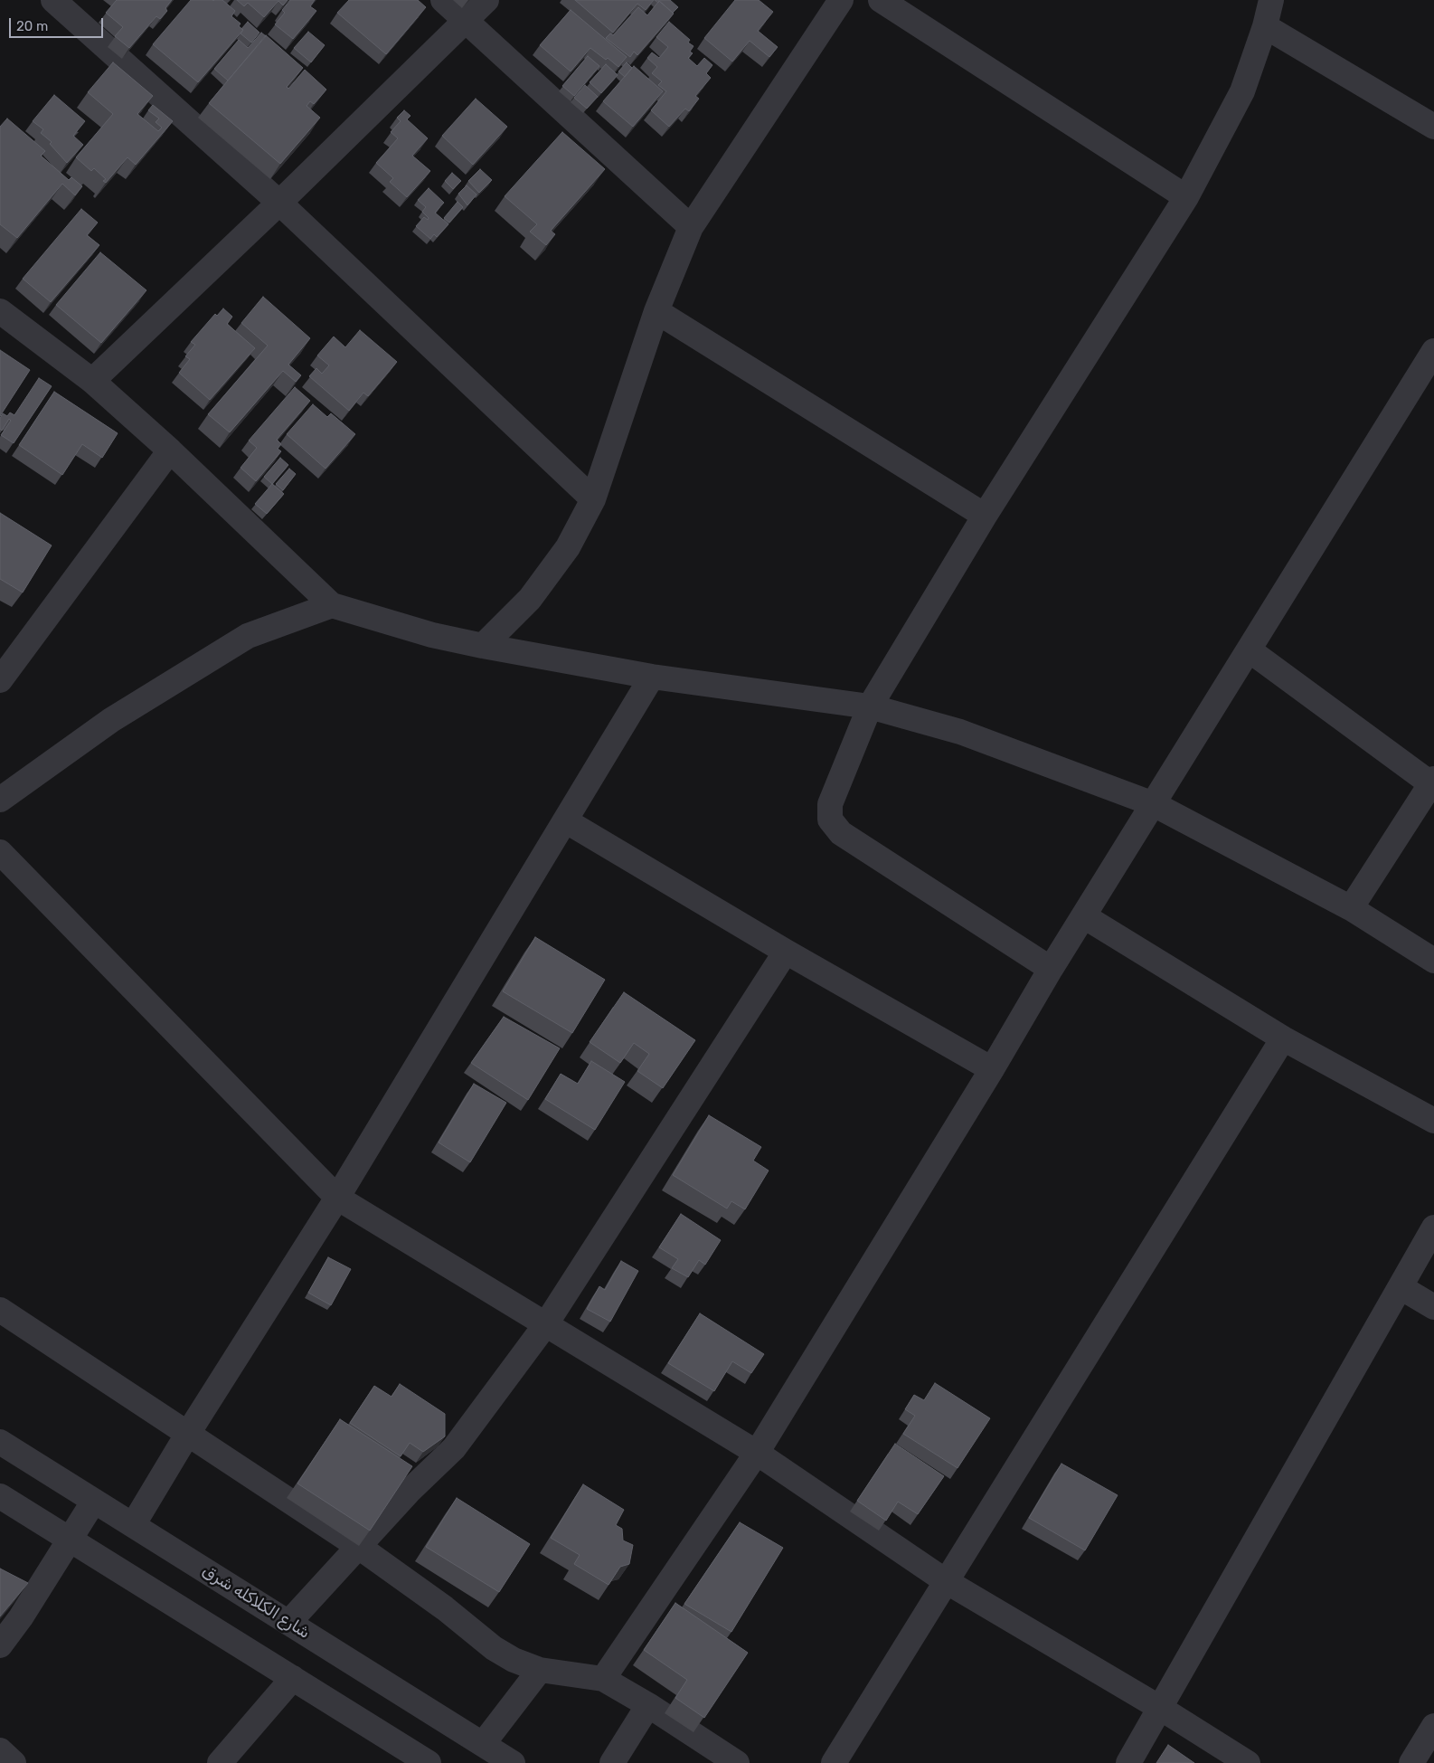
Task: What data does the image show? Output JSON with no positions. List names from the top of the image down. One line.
{"streets":{"street":["شارع الكلاكله شرق"]},"scale_bar":"20 m"}
